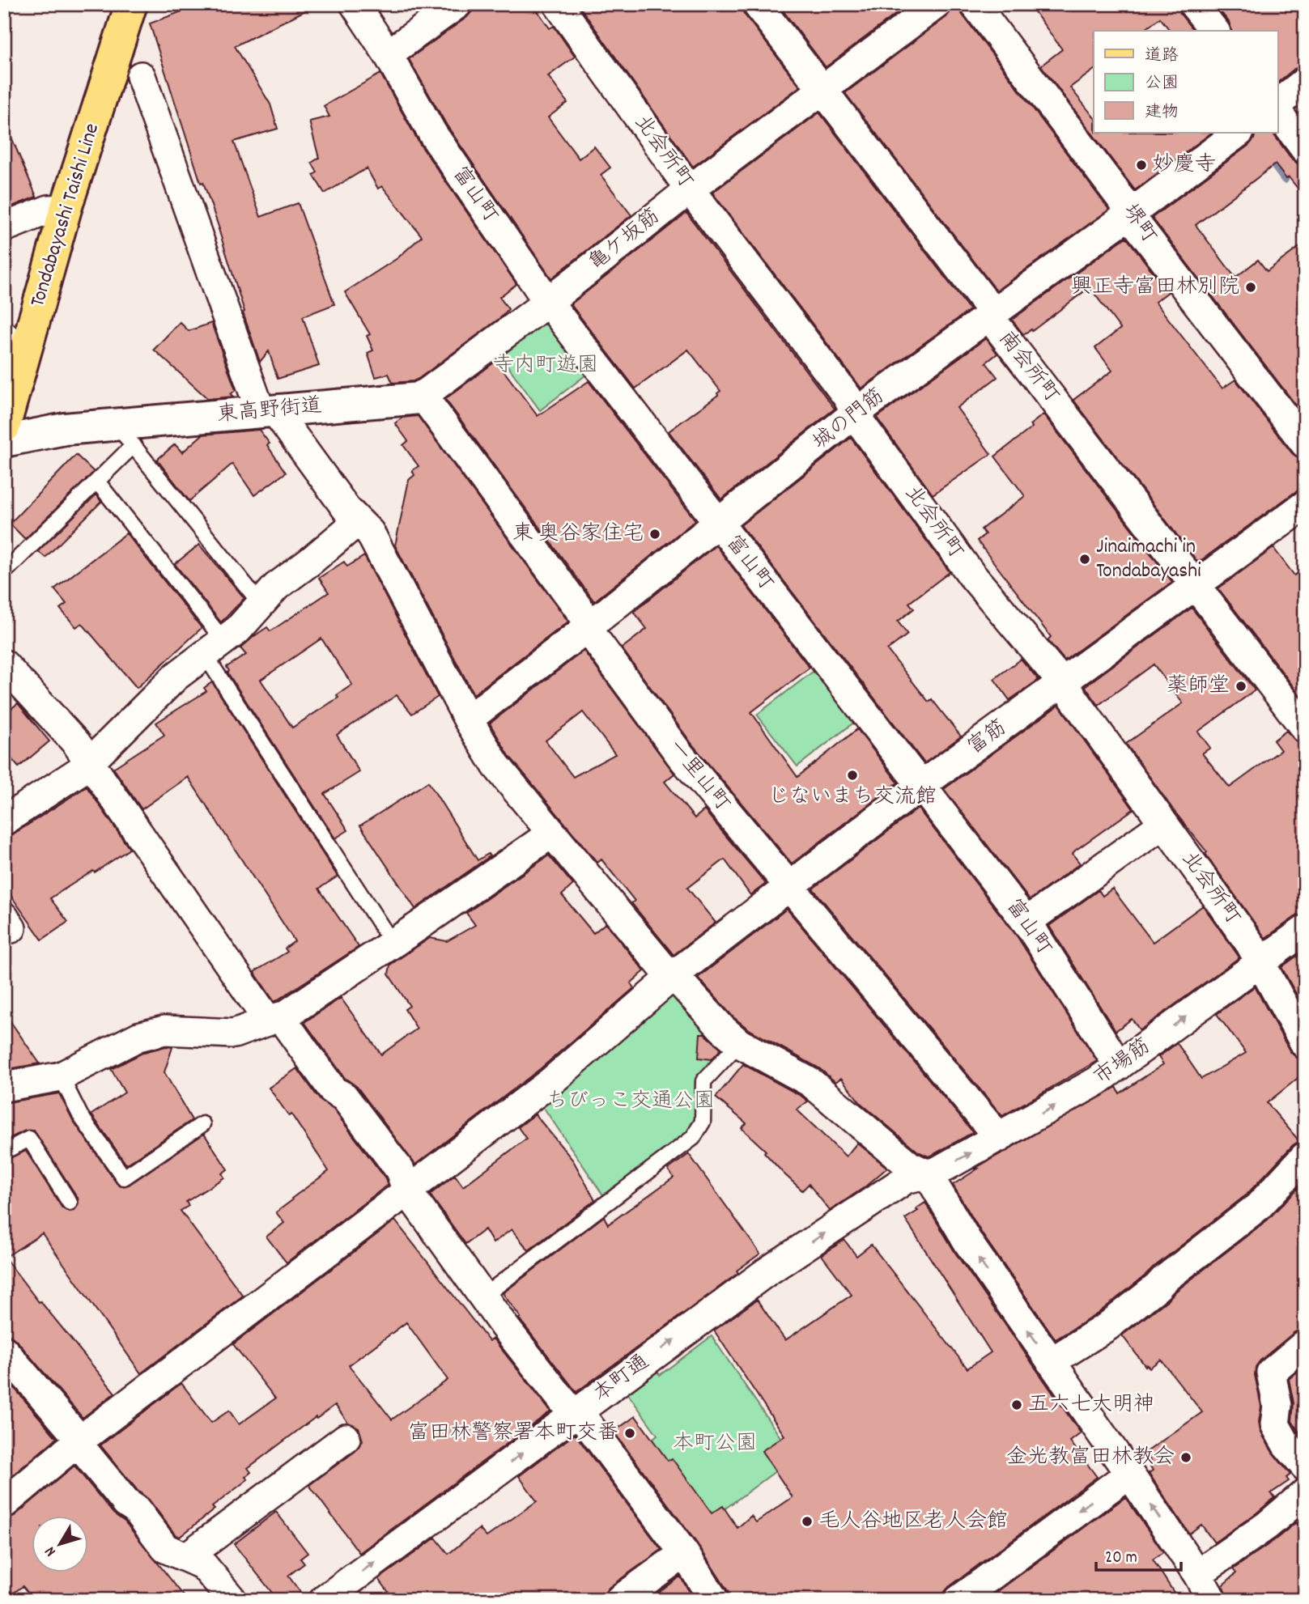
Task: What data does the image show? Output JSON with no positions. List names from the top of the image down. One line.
{"streets":{"main road":["Tondabayashi Taishi Line"],"street":["北会所町","富山町","堺町","亀ケ坂筋","南会所町","東高野街道","城の門筋","富筋","一里山町","市場筋","本町通"]},"crossings":[["北会所町","亀ケ坂筋"],["北会所町","城の門筋"],["北会所町","富筋"],["北会所町","市場筋"],["富山町","亀ケ坂筋"],["富山町","城の門筋"],["富山町","富筋"],["富山町","市場筋"],["堺町","城の門筋"],["亀ケ坂筋","南会所町"],["亀ケ坂筋","東高野街道"],["亀ケ坂筋","一里山町"],["南会所町","城の門筋"],["南会所町","富筋"],["東高野街道","一里山町"],["城の門筋","一里山町"],["富筋","一里山町"],["一里山町","市場筋"],["市場筋","本町通"]],"one_way":["本町通"],"parks":["寺内町遊園","ちびっこ交通公園","本町公園"],"places":["妙慶寺","興正寺富田林別院","東 奥谷家住宅","Jinaimachi in Tondabayashi","薬師堂","じないまち交流館","五六七大明神","富田林警察署本町交番","金光教富田林教会","毛人谷地区老人会館"],"legend":["道路","公園","建物"],"scale_bar":"20 m","north":"bottom left"}
